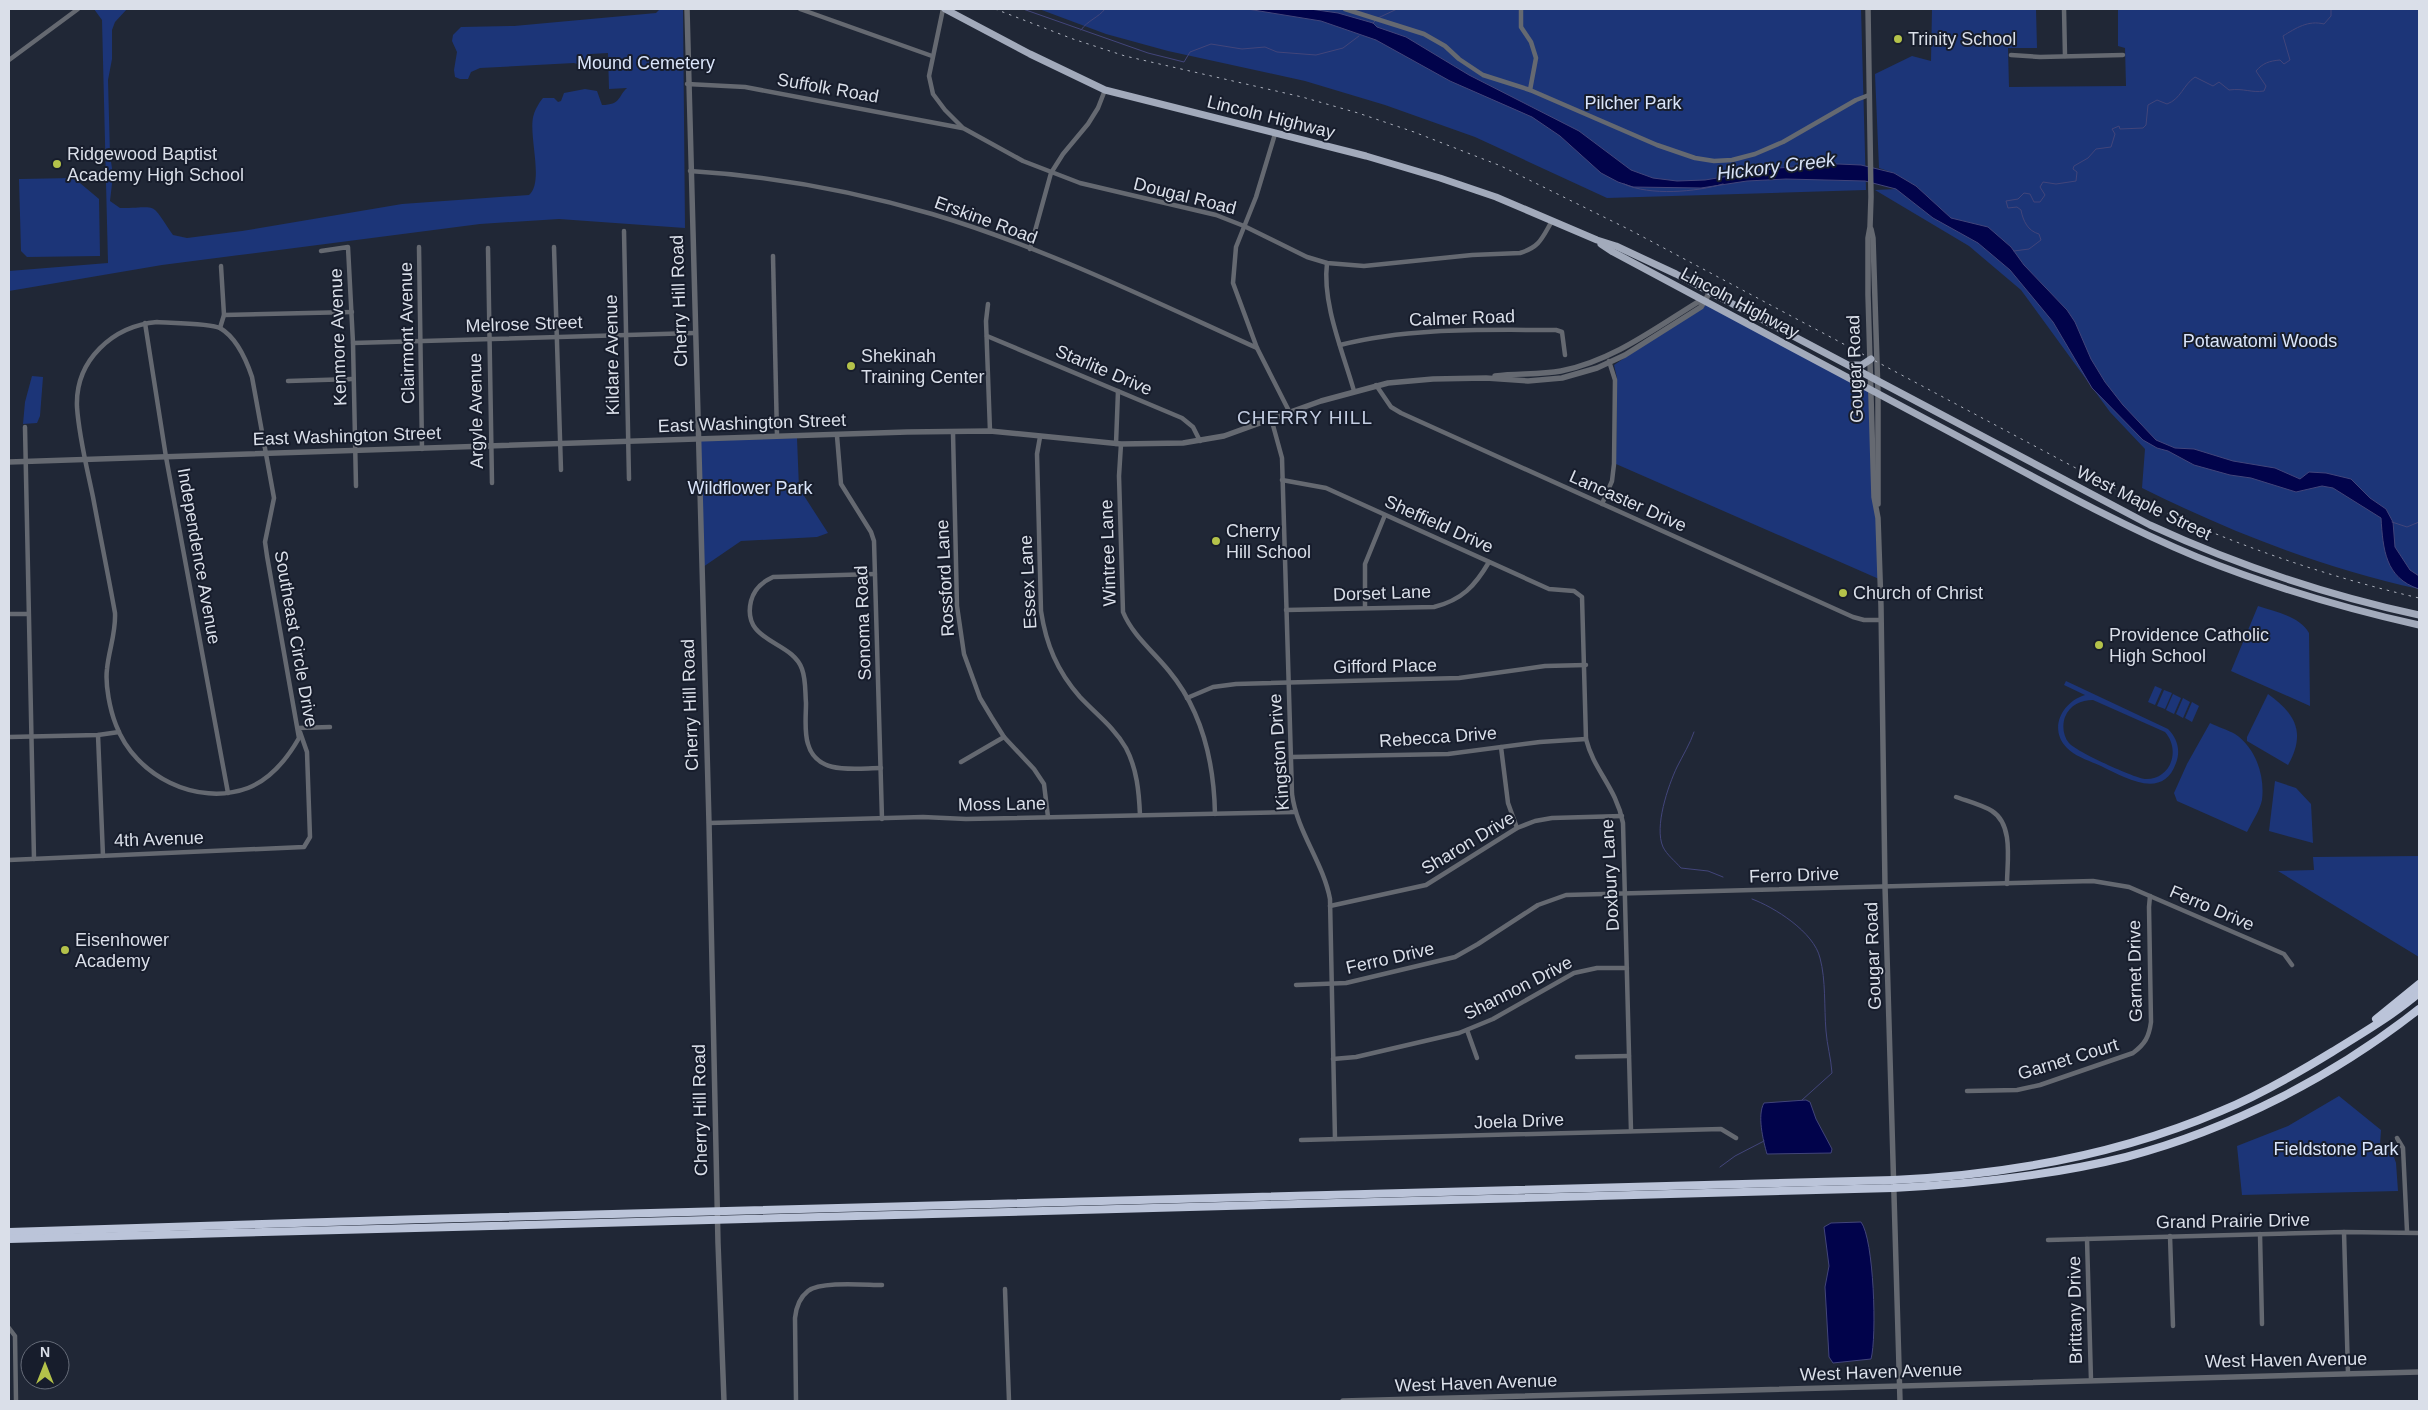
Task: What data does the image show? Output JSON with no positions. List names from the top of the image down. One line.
{"streets":{"main road":["Lincoln Highway","West Maple Street"],"street":["Suffolk Road","Dougal Road","Erskine Road","Cherry Hill Road","Calmer Road","Melrose Street","Clairmont Avenue","Kenmore Avenue","Kildare Avenue","Gougar Road","Starlite Drive","Argyle Avenue","East Washington Street","Lancaster Drive","Sheffield Drive","Wintree Lane","Independence Avenue","Rossford Lane","Essex Lane","Dorset Lane","Sonoma Road","Southeast Circle Drive","Gifford Place","Rebecca Drive","Kingston Drive","Moss Lane","4th Avenue","Sharon Drive","Doxbury Lane","Ferro Drive","Garnet Drive","Shannon Drive","Garnet Court","Joela Drive","Grand Prairie Drive","Brittany Drive","West Haven Avenue"]},"crossings":[["Suffolk Road","Dougal Road"],["Suffolk Road","Cherry Hill Road"],["Lincoln Highway","Dougal Road"],["Lincoln Highway","Gougar Road"],["Lincoln Highway","East Washington Street"],["Lincoln Highway","West Maple Street"],["Erskine Road","Cherry Hill Road"],["Cherry Hill Road","Melrose Street"],["Cherry Hill Road","East Washington Street"],["Cherry Hill Road","Moss Lane"],["Melrose Street","Clairmont Avenue"],["Melrose Street","Kenmore Avenue"],["Melrose Street","Kildare Avenue"],["Melrose Street","Argyle Avenue"],["Clairmont Avenue","East Washington Street"],["Kenmore Avenue","East Washington Street"],["Kildare Avenue","East Washington Street"],["Gougar Road","Lancaster Drive"],["Gougar Road","West Maple Street"],["Gougar Road","Ferro Drive"],["Gougar Road","West Haven Avenue"],["Starlite Drive","East Washington Street"],["Starlite Drive","Wintree Lane"],["Argyle Avenue","East Washington Street"],["East Washington Street","Lancaster Drive"],["East Washington Street","Wintree Lane"],["East Washington Street","Independence Avenue"],["East Washington Street","Rossford Lane"],["East Washington Street","Essex Lane"],["East Washington Street","Sonoma Road"],["East Washington Street","Southeast Circle Drive"],["East Washington Street","Kingston Drive"],["Sheffield Drive","Dorset Lane"],["Sheffield Drive","Kingston Drive"],["Sheffield Drive","Doxbury Lane"],["Wintree Lane","Gifford Place"],["Wintree Lane","Moss Lane"],["Independence Avenue","Southeast Circle Drive"],["Rossford Lane","Moss Lane"],["Essex Lane","Moss Lane"],["Dorset Lane","Kingston Drive"],["Sonoma Road","Moss Lane"],["Southeast Circle Drive","4th Avenue"],["Gifford Place","Kingston Drive"],["Gifford Place","Doxbury Lane"],["Rebecca Drive","Kingston Drive"],["Rebecca Drive","Doxbury Lane"],["Kingston Drive","Moss Lane"],["Kingston Drive","Sharon Drive"],["Kingston Drive","Ferro Drive"],["Kingston Drive","Shannon Drive"],["Kingston Drive","Joela Drive"],["Sharon Drive","Doxbury Lane"],["Doxbury Lane","Ferro Drive"],["Doxbury Lane","Shannon Drive"],["Doxbury Lane","Joela Drive"],["Ferro Drive","Garnet Drive"],["Garnet Drive","Garnet Court"],["Grand Prairie Drive","Brittany Drive"],["Brittany Drive","West Haven Avenue"]],"districts":["CHERRY HILL"],"water":["Hickory Creek"],"parks":["Mound Cemetery","Pilcher Park","Potawatomi Woods","Wildflower Park","Fieldstone Park"],"places":["Trinity School","Ridgewood Baptist Academy High School","Shekinah Training Center","Cherry Hill School","Church of Christ","Providence Catholic High School","Eisenhower Academy"],"north":"top"}
